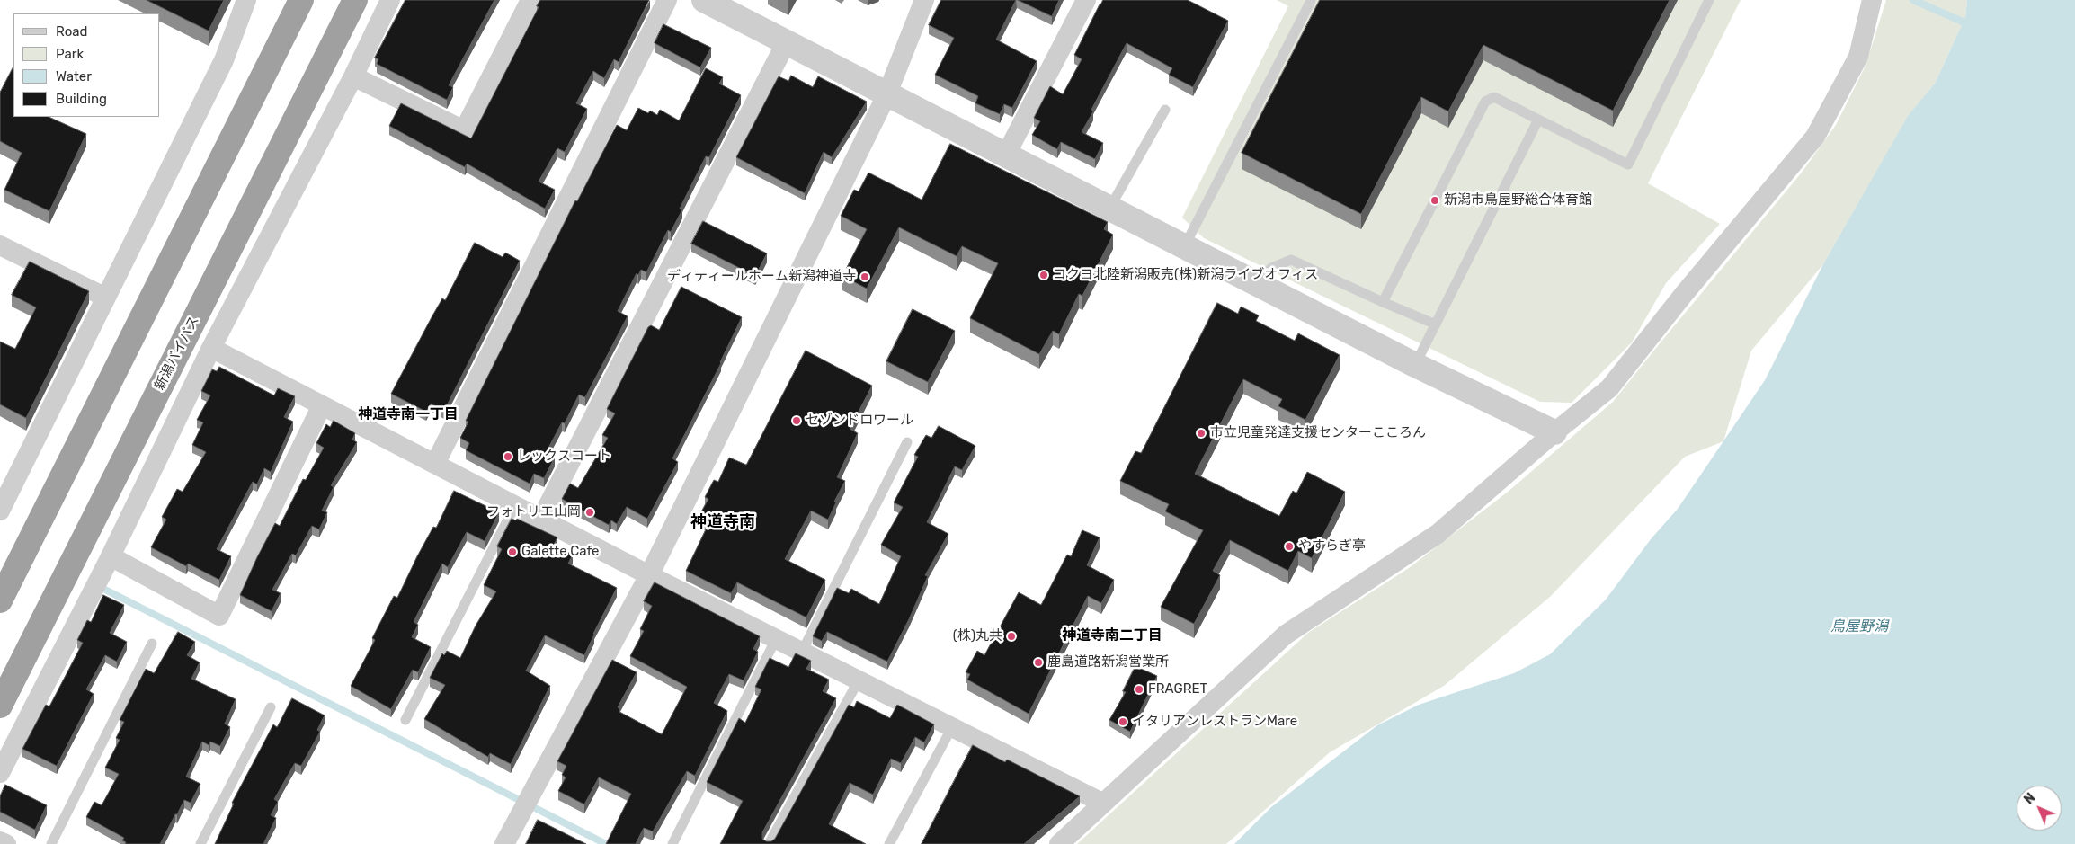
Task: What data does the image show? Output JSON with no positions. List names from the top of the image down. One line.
{"streets":{"highway":["新潟バイパス"]},"districts":["神道寺南一丁目","神道寺南","神道寺南二丁目"],"water":["鳥屋野潟"],"places":["新潟市鳥屋野総合体育館","コクヨ北陸新潟販売(株)新潟ライブオフィス","ディティールホーム新潟神道寺","セゾンドロワール","市立児童発達支援センターこころん","レックスコート","フォトリエ山岡","やすらぎ亭","Galette Cafe","(株)丸共","鹿島道路新潟営業所","FRAGRET","イタリアンレストランMare"],"legend":["Road","Park","Water","Building"],"north":"top left"}
